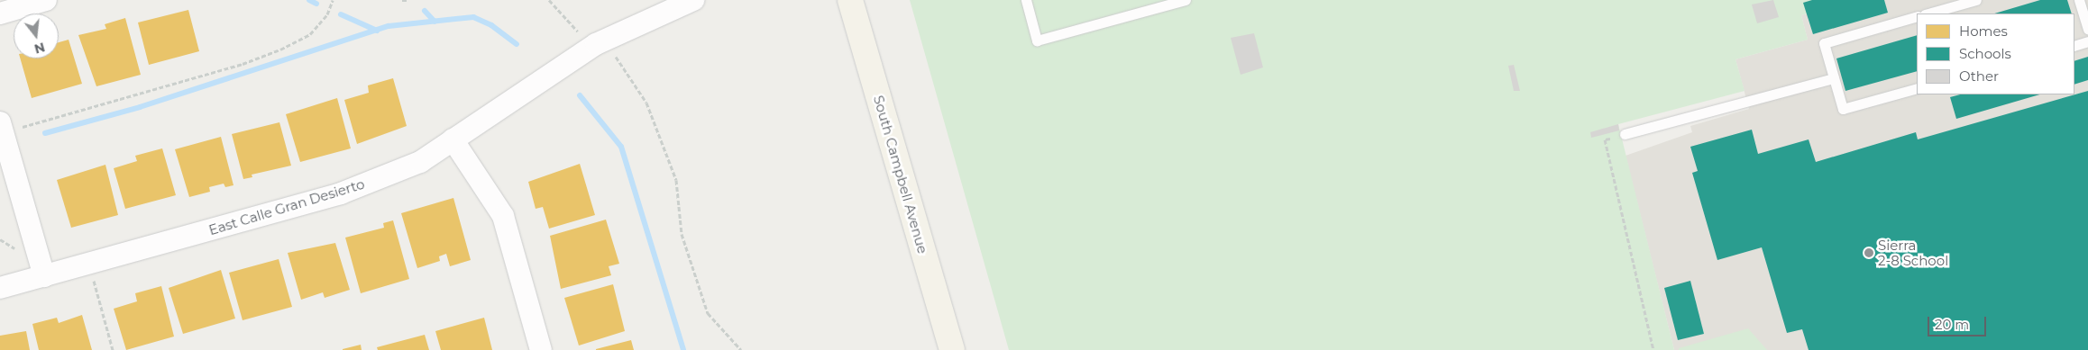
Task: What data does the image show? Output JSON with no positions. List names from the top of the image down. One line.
{"streets":{"main road":["South Campbell Avenue"],"street":["East Calle Gran Desierto"]},"places":["Sierra 2-8 School"],"legend":["Homes","Schools","Other"],"scale_bar":"20 m","north":"bottom"}
